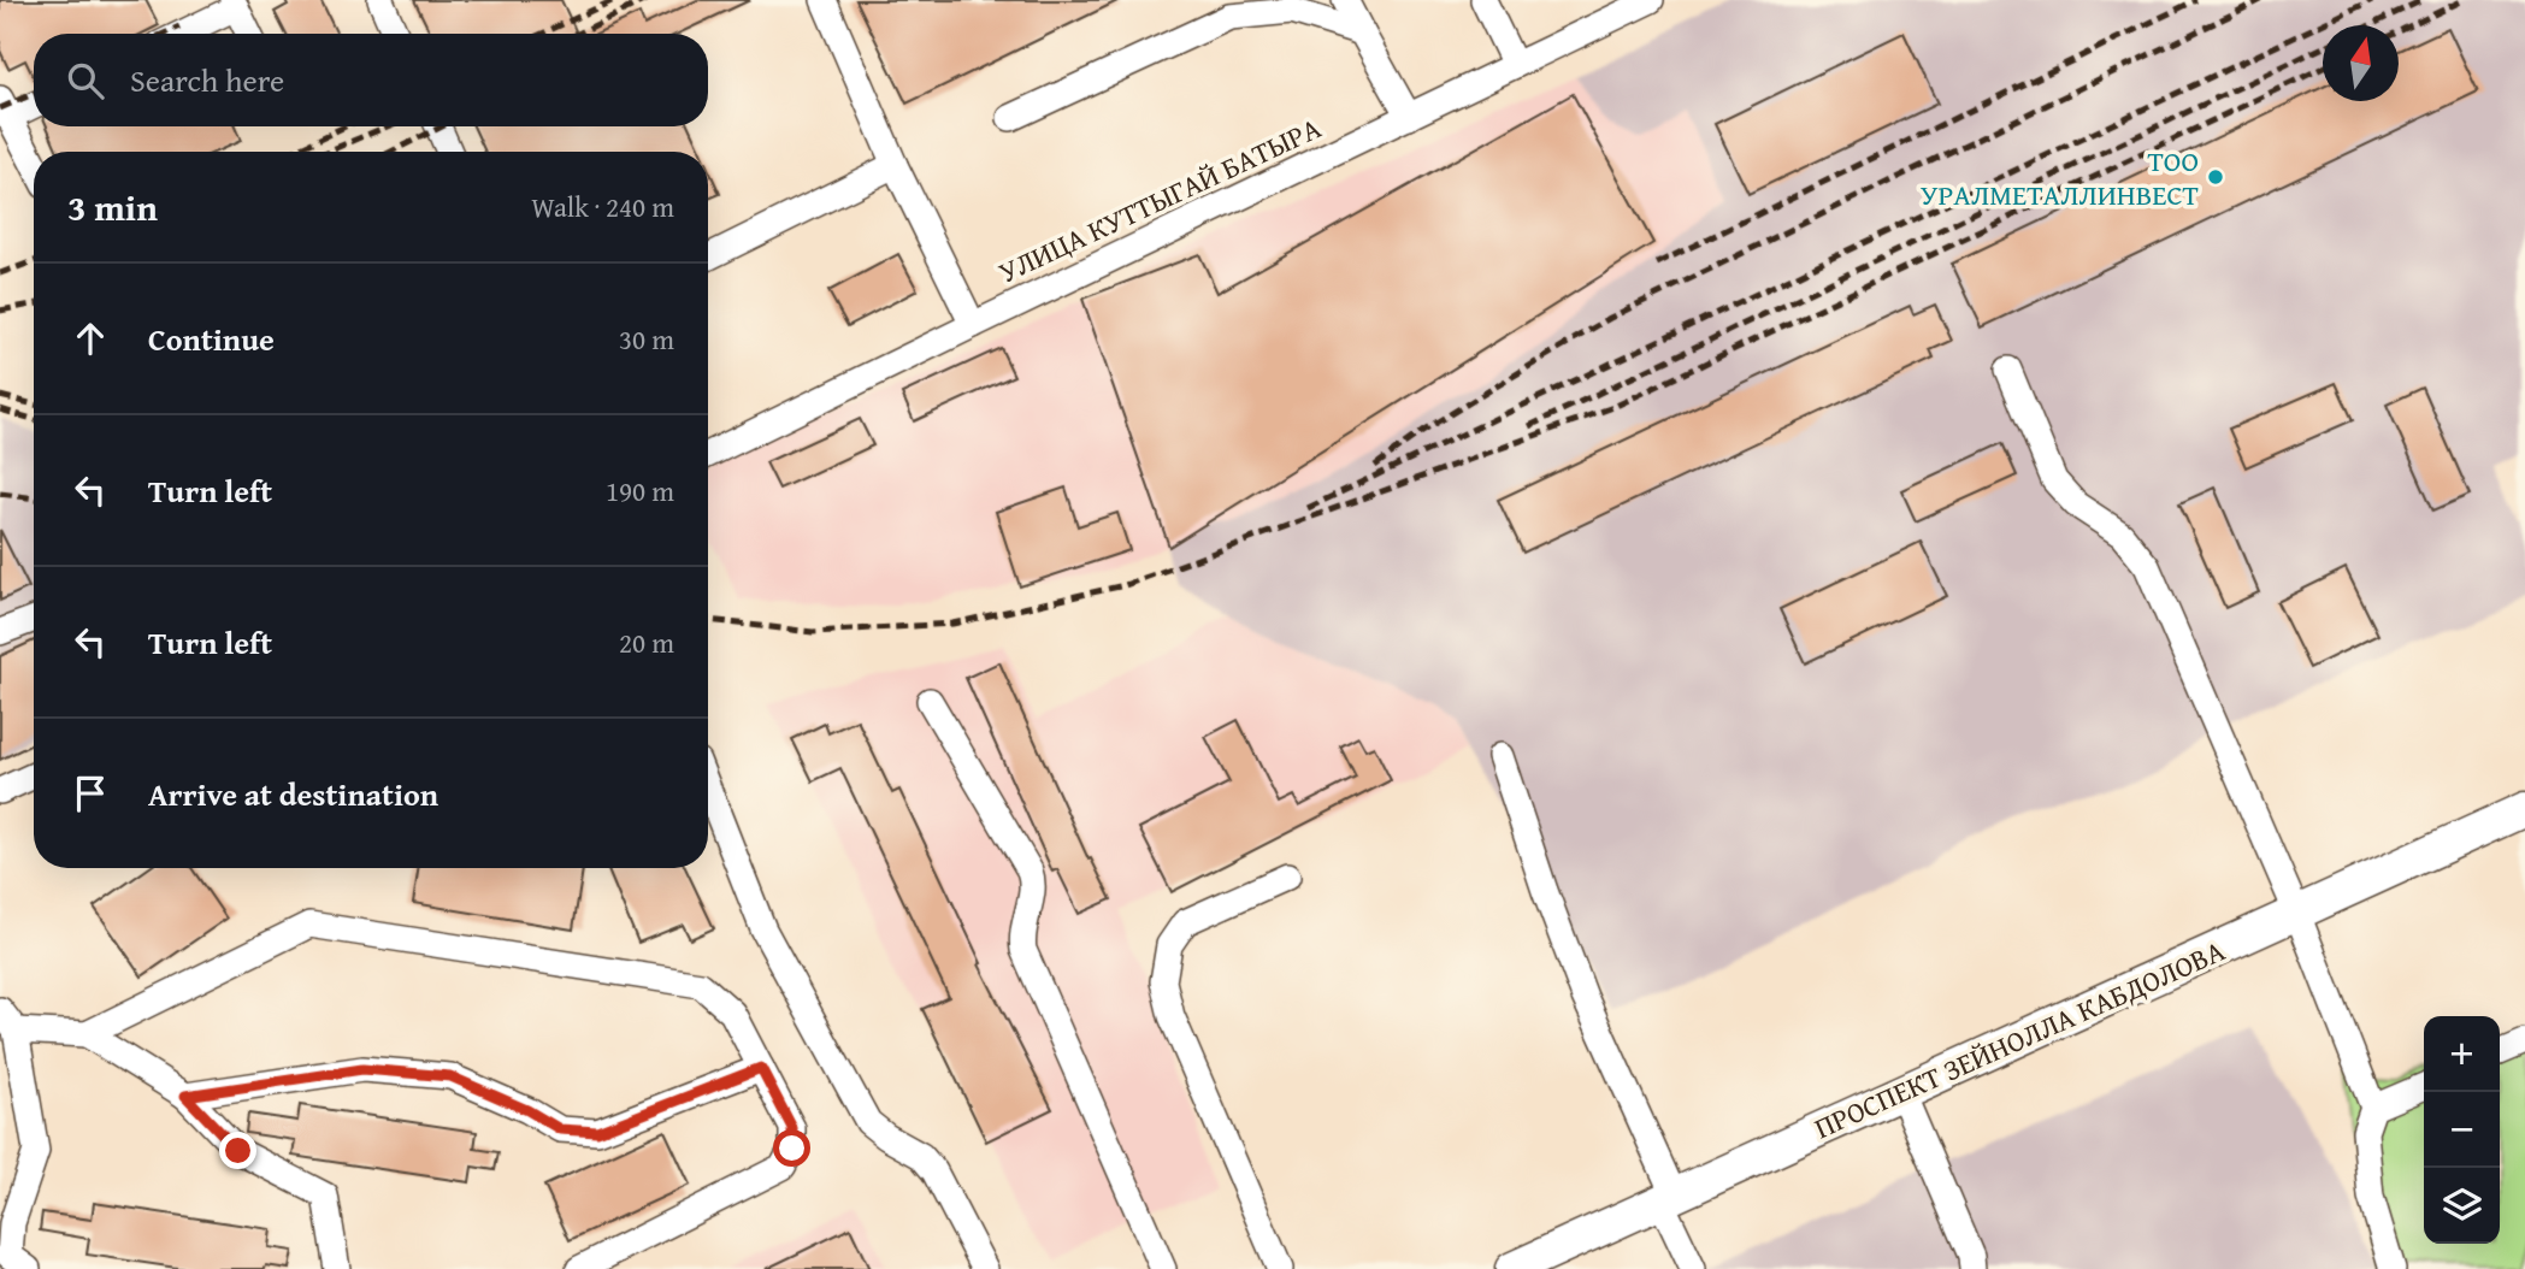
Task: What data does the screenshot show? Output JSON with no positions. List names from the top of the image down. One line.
{"streets":{"main road":["ПРОСПЕКТ ЗЕЙНОЛЛА КАБДОЛОВА"],"street":["УЛИЦА КУТТЫГАЙ БАТЫРА"]},"places":["ТОО УРАЛМЕТАЛЛИНВЕСТ"],"north":"top","page":{"search":"Search here","heading":["3 min","Walk · 240 m"],"list":[["Continue","30 m"],["Turn left","190 m"],["Turn left","20 m"],"Arrive at destination"],"map_buttons":["+","−"]}}
